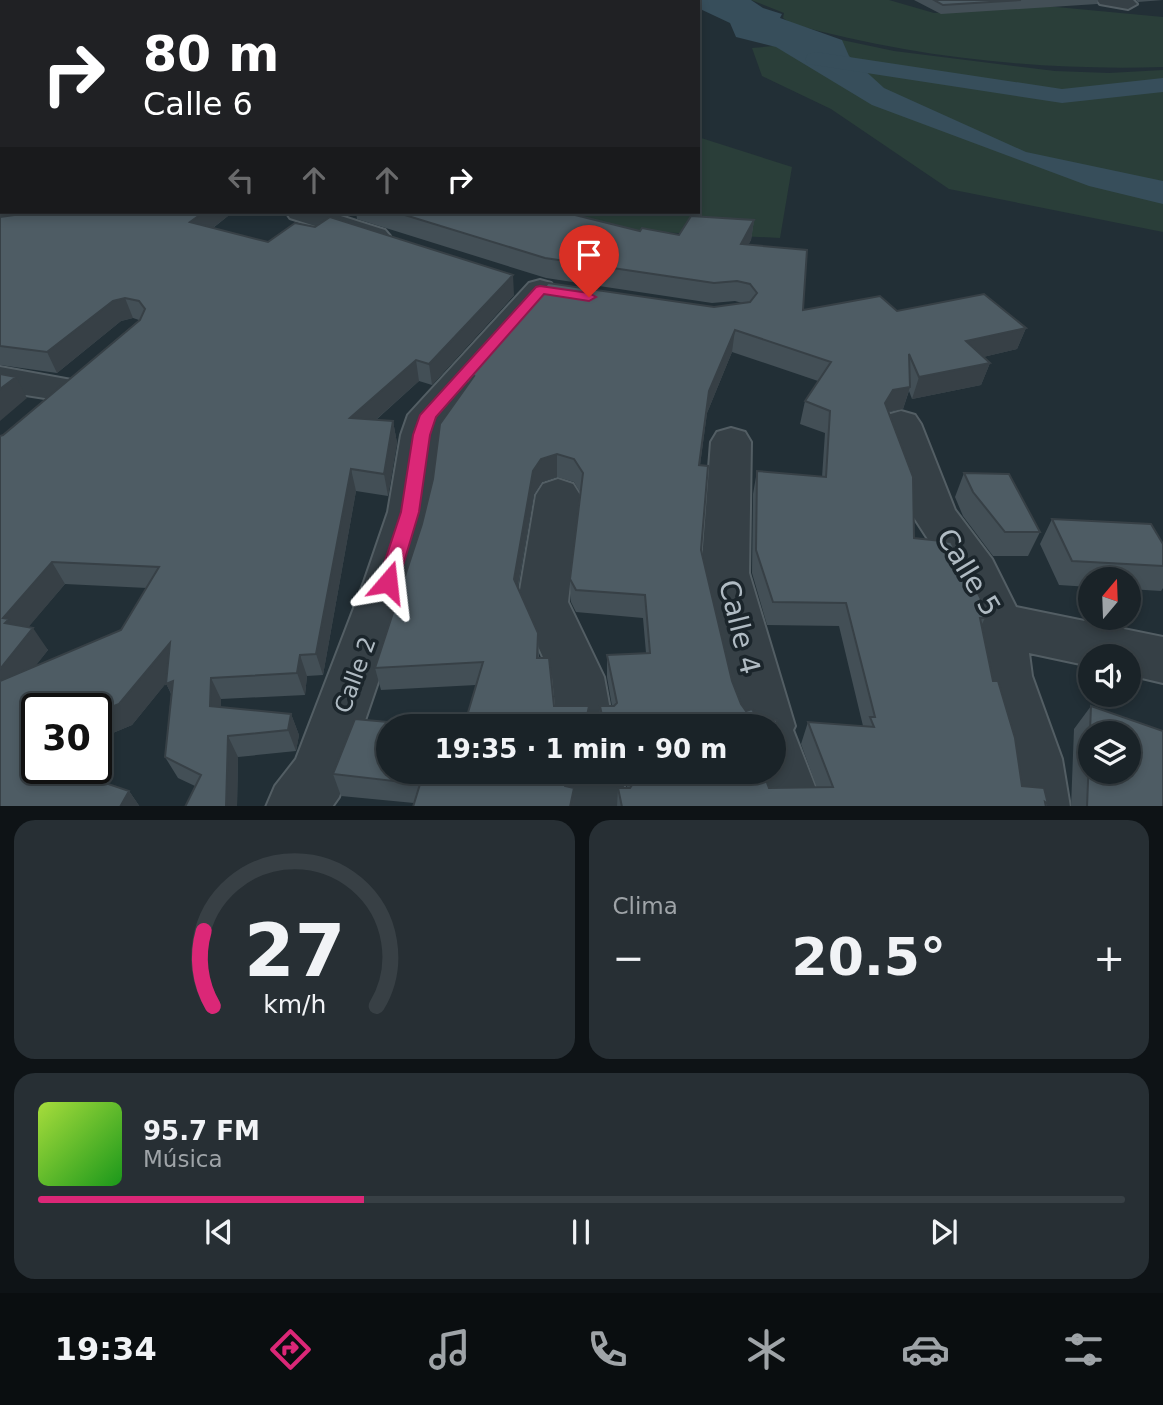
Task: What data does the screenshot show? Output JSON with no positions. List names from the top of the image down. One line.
{"streets":{"street":["Calle 5","Calle 4","Calle 2"]},"north":"top","page":{"turn":["80 m","Calle 6"],"limit":"30","trip":"19:35 · 1 min · 90 m","tile":"Clima","heat":["−","20.5°","+"],"song":["95.7 FM","Música"],"tabs":"19:34","gauge":["27","km/h"]}}
